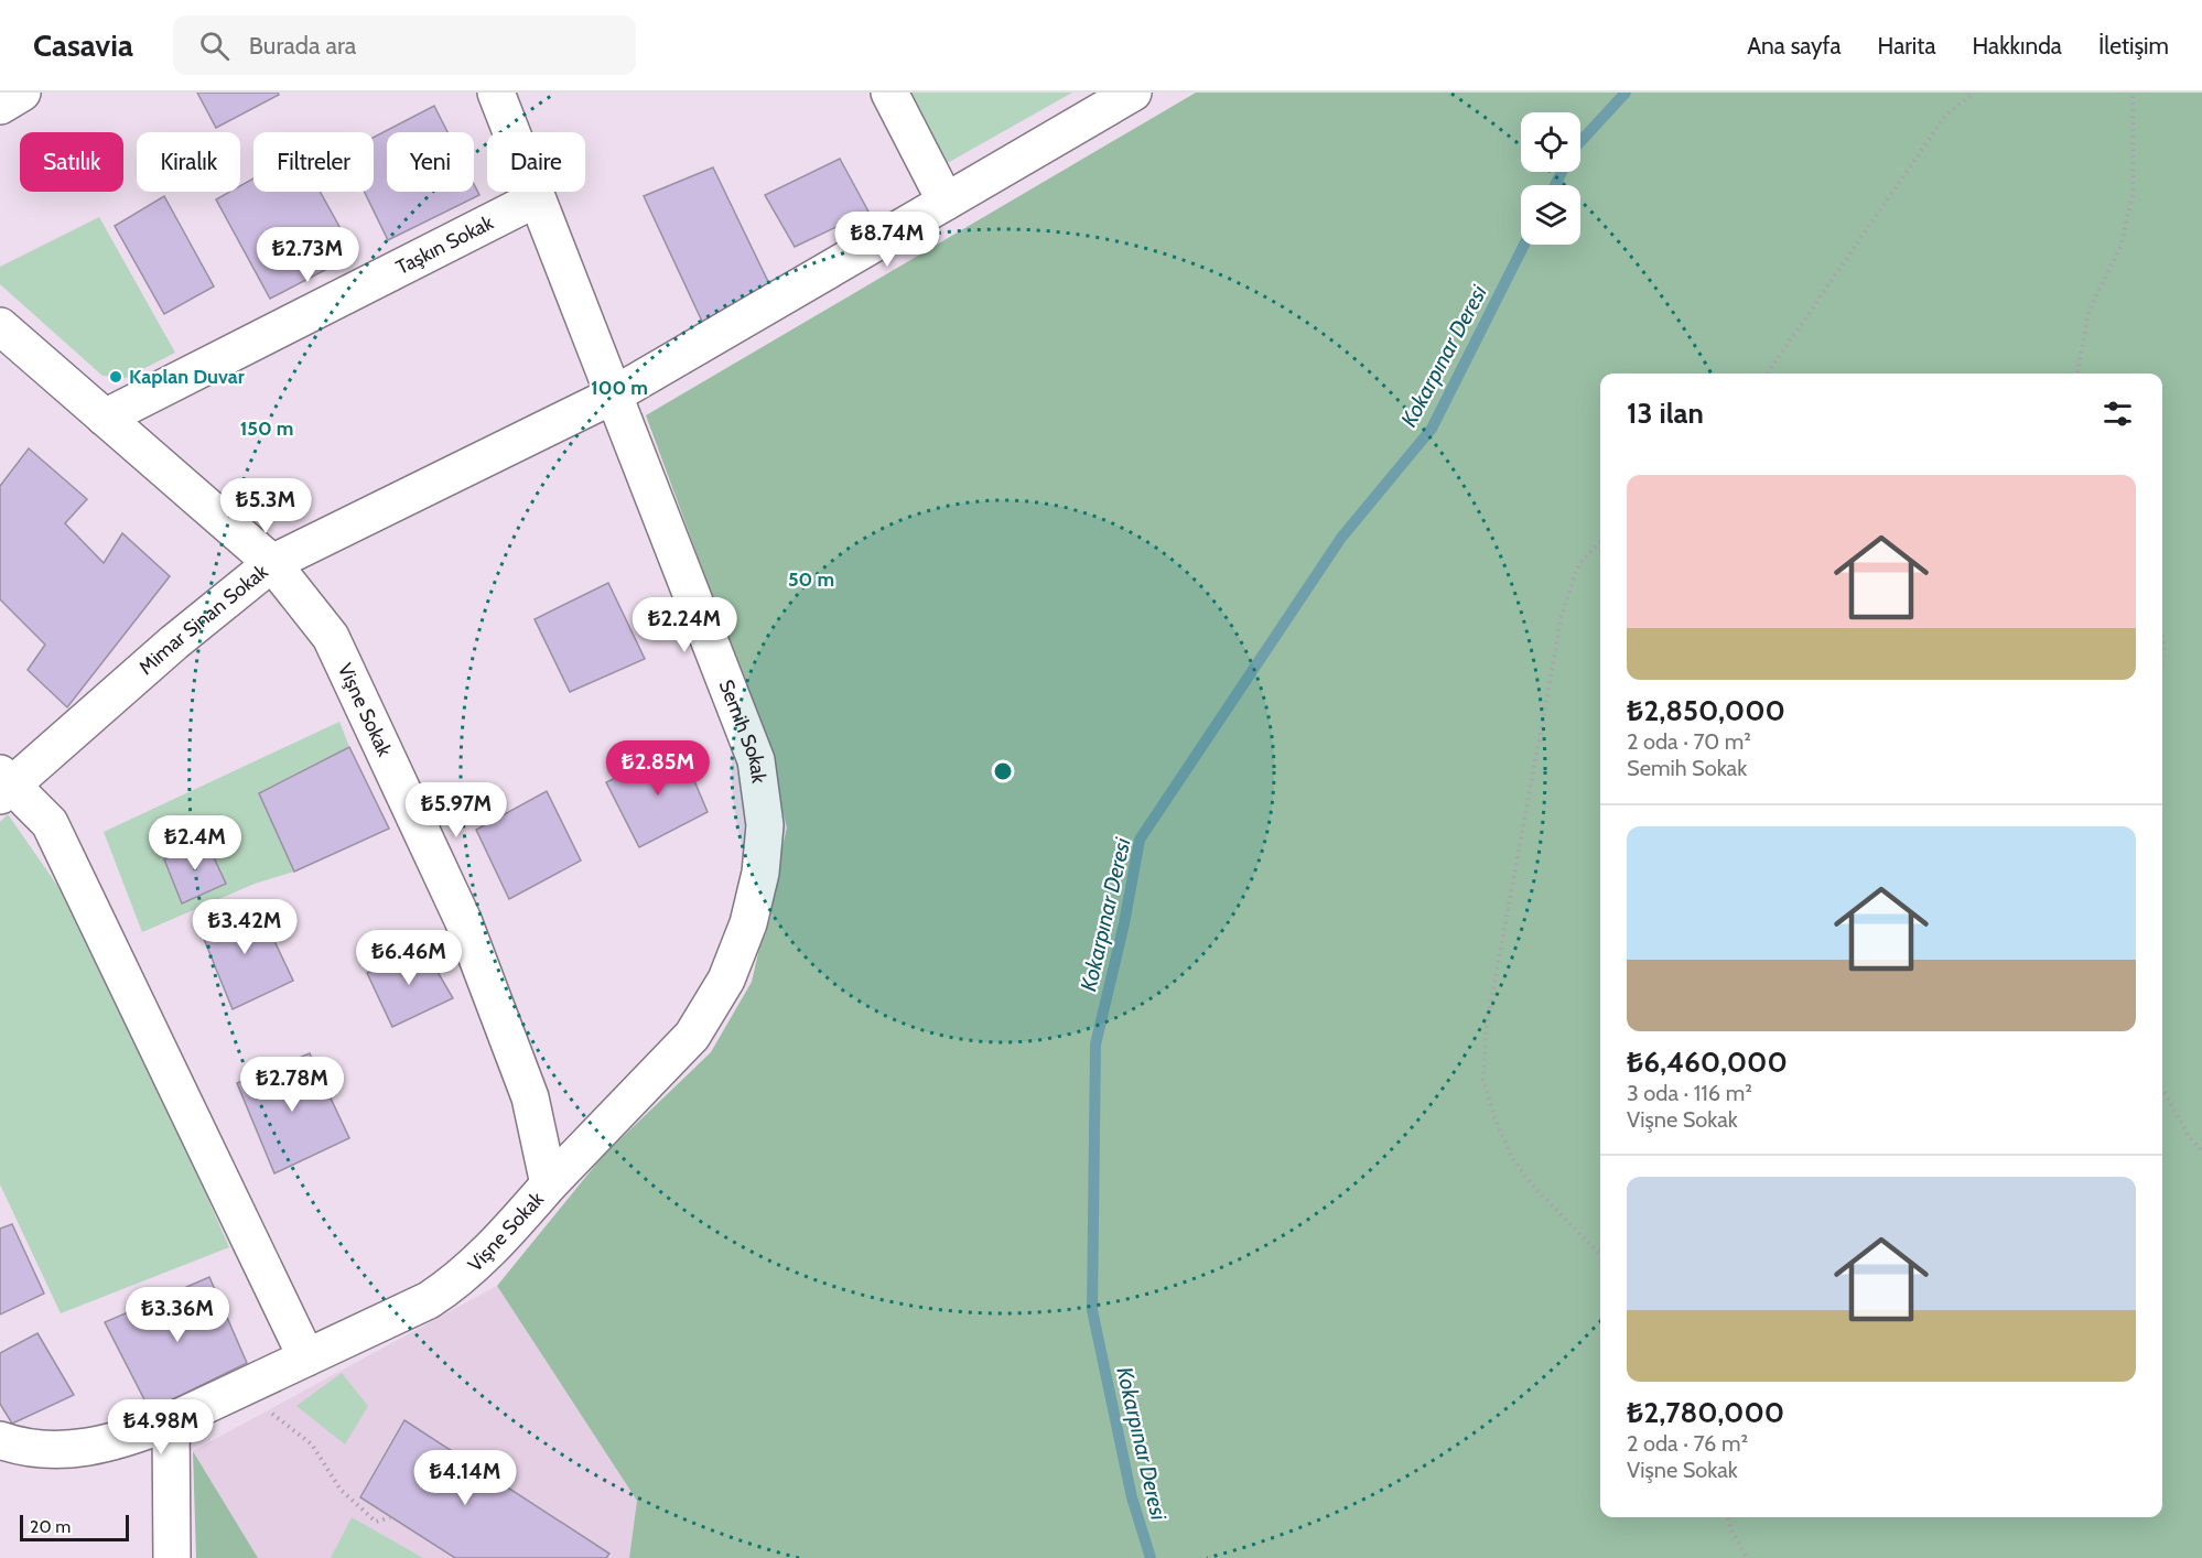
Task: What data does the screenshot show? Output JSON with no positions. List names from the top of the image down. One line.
{"streets":{"street":["Taşkın Sokak","Mimar Sinan Sokak","Vişne Sokak","Semih Sokak"]},"crossings":[["Taşkın Sokak","Vişne Sokak"],["Taşkın Sokak","Semih Sokak"],["Mimar Sinan Sokak","Vişne Sokak"],["Mimar Sinan Sokak","Semih Sokak"],["Vişne Sokak","Semih Sokak"]],"water":["Kokarpınar Deresi"],"places":["Kaplan Duvar"],"scale_bar":"20 m","page":{"header":"Casavia","search":"Burada ara","nav":["Ana sayfa","Harita","Hakkında","İletişim"],"chip":["Satılık","Kiralık","Filtreler","Yeni","Daire"],"price":["₺8.74M","₺2.73M","₺5.3M","₺2.24M","₺2.85M","₺5.97M","₺2.4M","₺3.42M","₺6.46M","₺2.78M","₺3.36M","₺4.98M","₺4.14M"],"heading":"13 ilan","list":[{"name":"₺2,850,000","note":"2 oda · 70 m² · Semih Sokak"},{"name":"₺6,460,000","note":"3 oda · 116 m² · Vişne Sokak"},{"name":"₺2,780,000","note":"2 oda · 76 m² · Vişne Sokak"}],"scale":"20 m"},"rings":["100 m","150 m","50 m"]}
